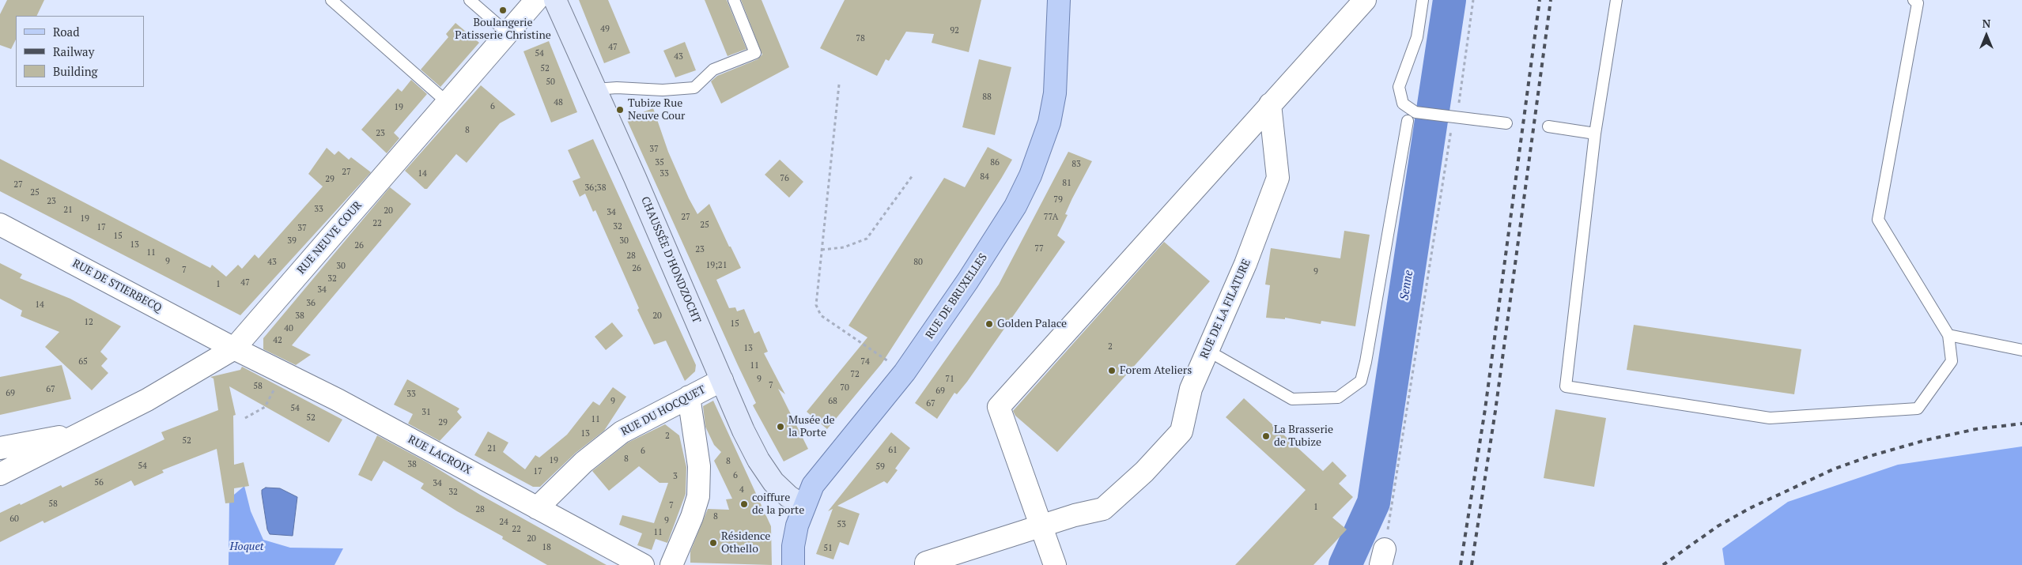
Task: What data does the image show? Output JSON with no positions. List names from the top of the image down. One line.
{"streets":{"main road":["CHAUSSÉE D'HONDZOCHT","RUE DE BRUXELLES"],"street":["RUE NEUVE COUR","RUE DE STIERBECQ","RUE DE LA FILATURE","RUE DU HOCQUET","RUE LACROIX"]},"crossings":[["RUE NEUVE COUR","RUE DE STIERBECQ"],["RUE NEUVE COUR","RUE LACROIX"],["CHAUSSÉE D'HONDZOCHT","RUE DE BRUXELLES"],["CHAUSSÉE D'HONDZOCHT","RUE DU HOCQUET"],["RUE DE STIERBECQ","RUE LACROIX"],["RUE DU HOCQUET","RUE LACROIX"]],"water":["Senne"],"parks":["Hoquet"],"places":["Boulangerie Patisserie Christine","Tubize Rue Neuve Cour","Golden Palace","Forem Ateliers","Musée de la Porte","La Brasserie de Tubize","coiffure de la porte","Résidence Othello"],"house_numbers":["49","92","78","47","54","43","52","50","88","48","6","19","8","23","37","35","86","83","27","14","33","84","76","29","81","27","36;38","25","79","23","33","21","20","34","27","77A","19","22","25","32","17","37","15","39","30","13","26","77","23","11","28","9","43","80","19;21","30","26","7","9","32","47","1","34","36","14","38","20","12","15","40","42","2","13","65","74","11","72","9","71","7","58","70","67","69","69","33","9","68","67","54","31","52","11","29","13","2","52","21","61","6","8","19","8","38","54","59","17","6","3","56","34","4","32","58","7","1","28","8","60","9","24","53","22","11","20","18","51"],"legend":["Road","Railway","Building"],"north":"top"}
